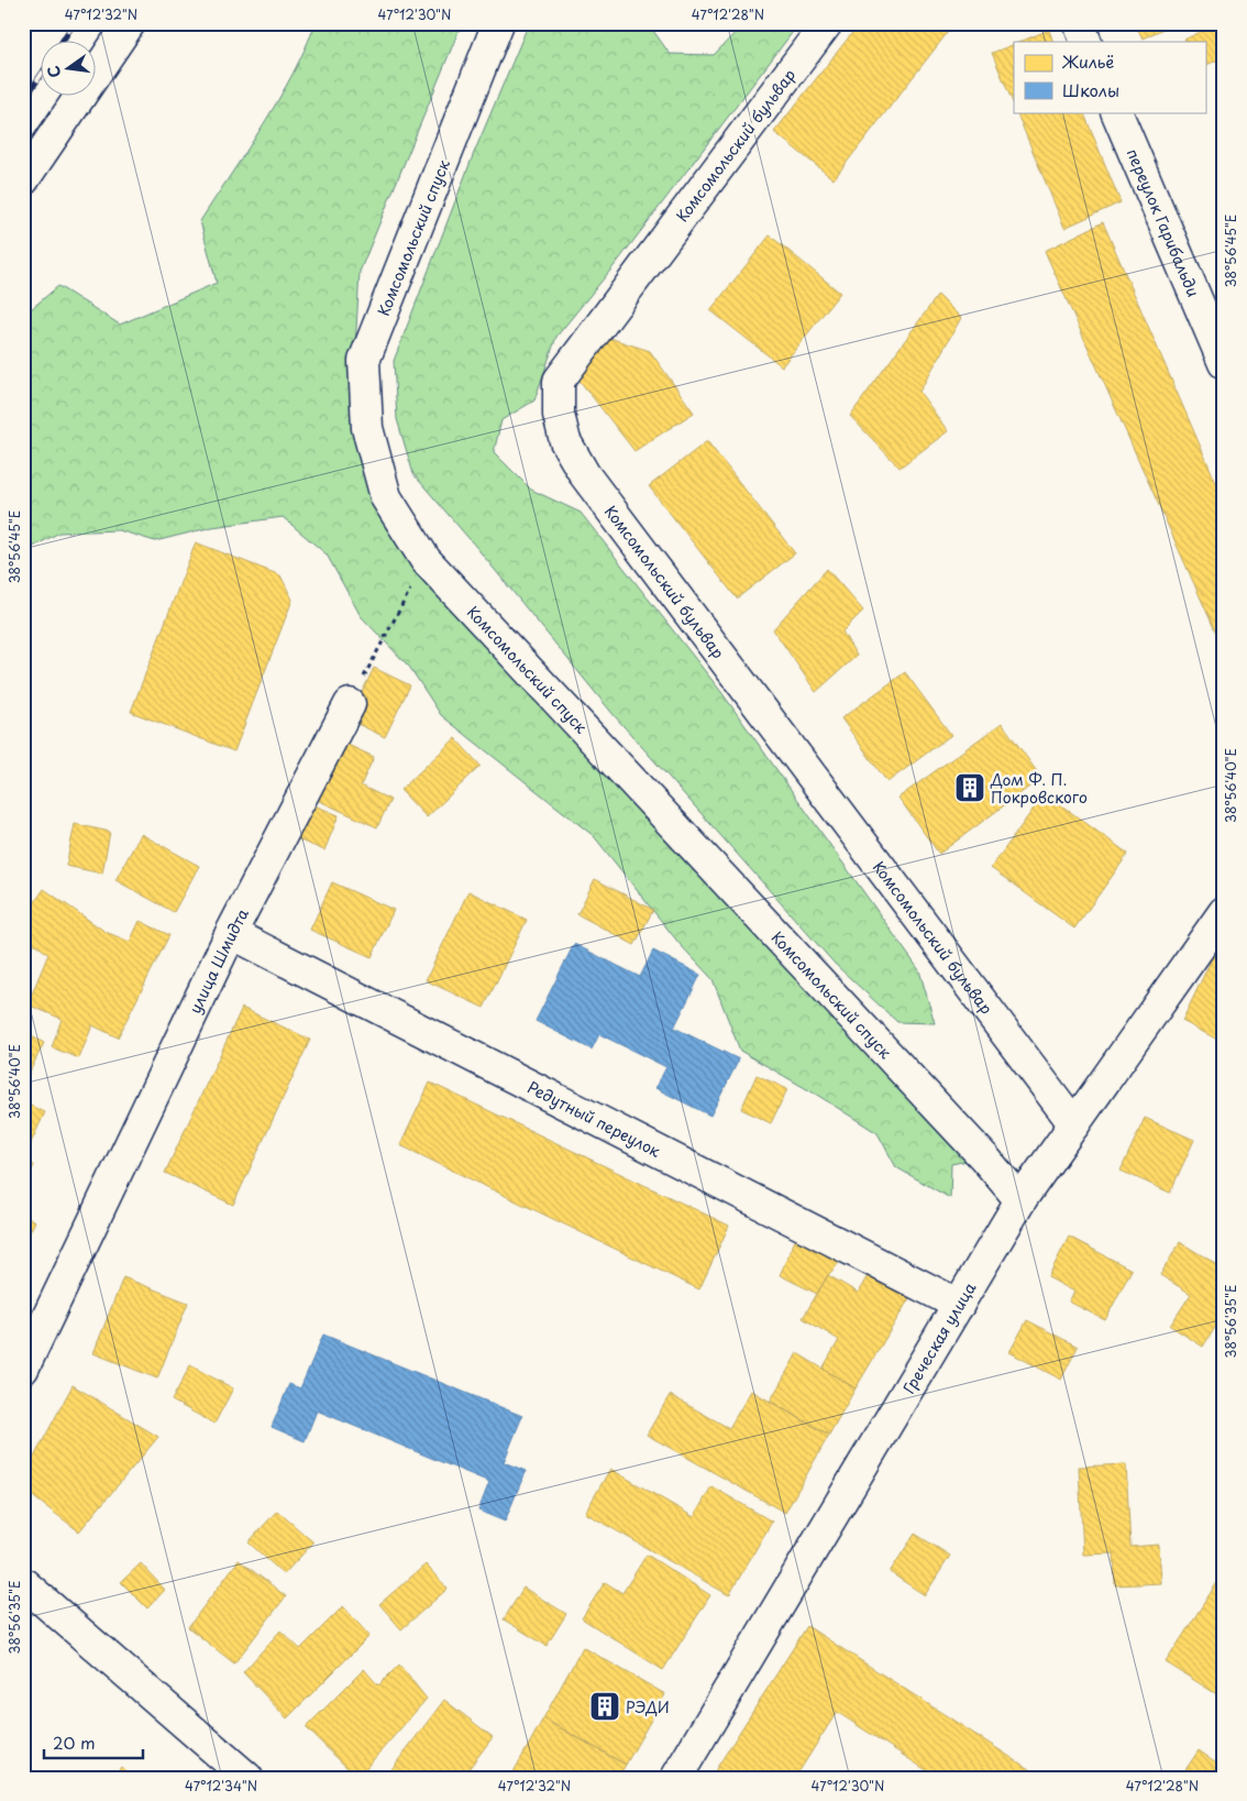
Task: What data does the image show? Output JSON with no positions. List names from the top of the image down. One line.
{"streets":{"street":["Комсомольский бульвар","переулок Гарибальди","Комсомольский спуск","улица Шмидта","Редутный переулок","Греческая улица"]},"crossings":[["Комсомольский бульвар","Греческая улица"],["Комсомольский спуск","Греческая улица"],["улица Шмидта","Редутный переулок"],["Редутный переулок","Греческая улица"]],"places":{"building":["Дом Ф. П. Покровского","РЭДИ"]},"legend":["Жильё","Школы"],"scale_bar":"20 m","north":"left","coordinates":["47°12'32\"N","47°12'30\"N","47°12'28\"N","38°56'45\"E","38°56'40\"E","38°56'35\"E","47°12'34\"N"]}
